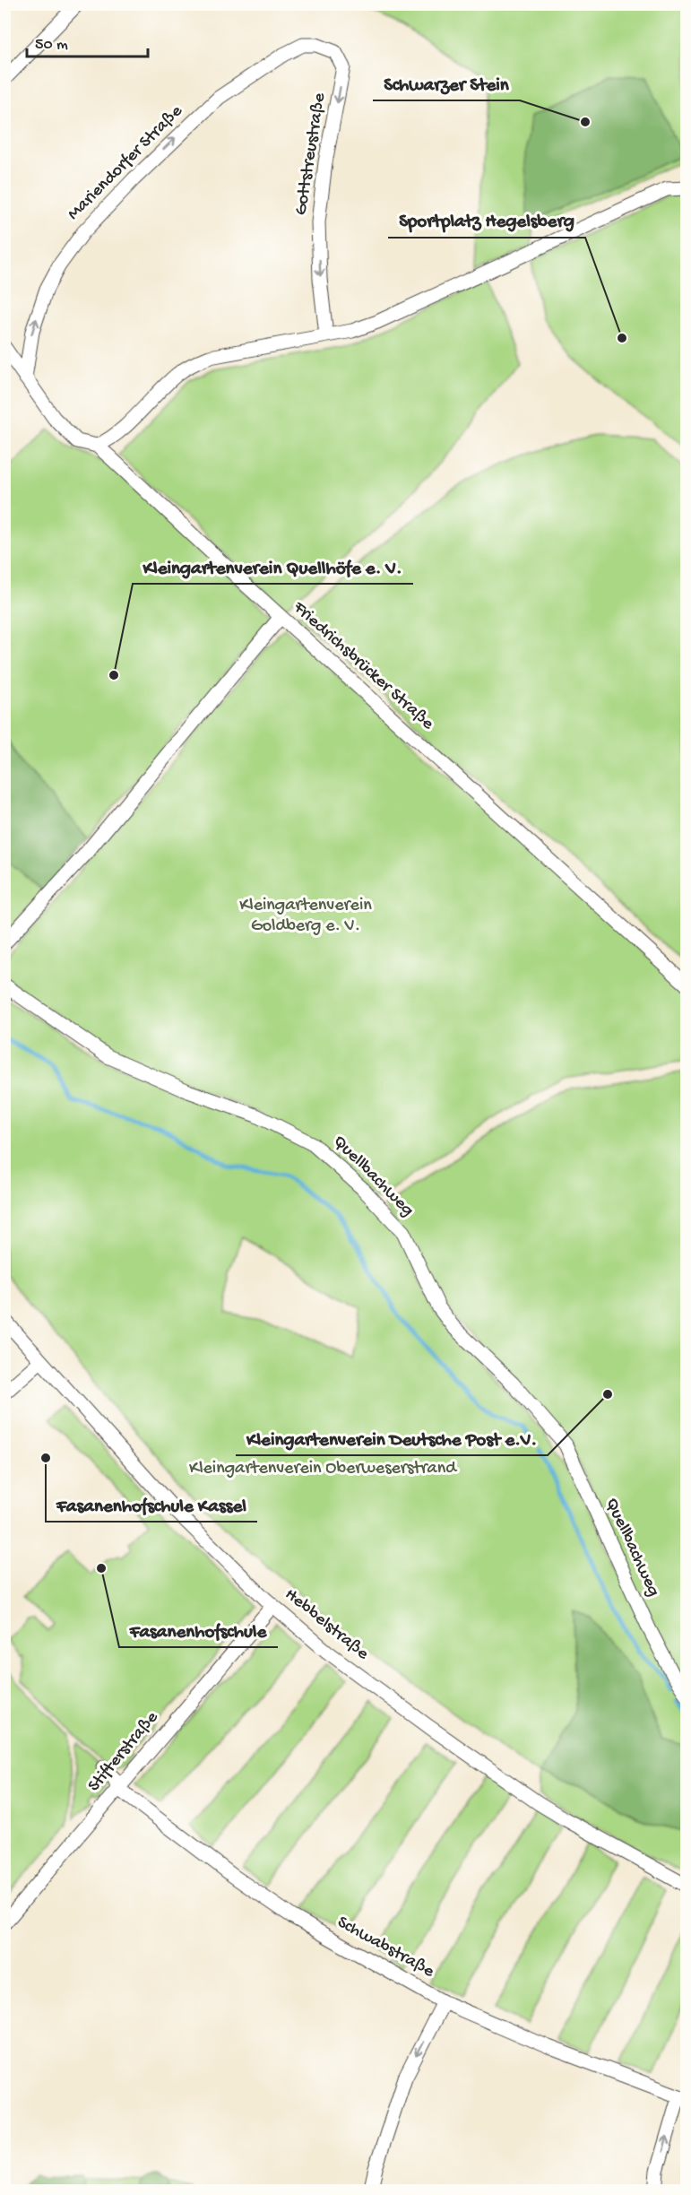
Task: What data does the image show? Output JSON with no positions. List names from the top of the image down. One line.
{"streets":{"street":["Gottstreustraße","Mariendorfer Straße","Friedrichsbrücker Straße","Quellbachweg","Hebbelstraße","Stifterstraße","Schwabstraße"]},"crossings":[["Gottstreustraße","Mariendorfer Straße"],["Mariendorfer Straße","Friedrichsbrücker Straße"],["Hebbelstraße","Stifterstraße"],["Stifterstraße","Schwabstraße"]],"one_way":["Gottstreustraße","Mariendorfer Straße"],"parks":["Kleingartenverein Goldberg e. V.","Kleingartenverein Oberweserstrand"],"places":["Schwarzer Stein","Sportplatz Hegelsberg","Kleingartenverein Quellhöfe e. V.","Kleingartenverein Deutsche Post e.V.","Fasanenhofschule Kassel","Fasanenhofschule"],"scale_bar":"50 m"}
